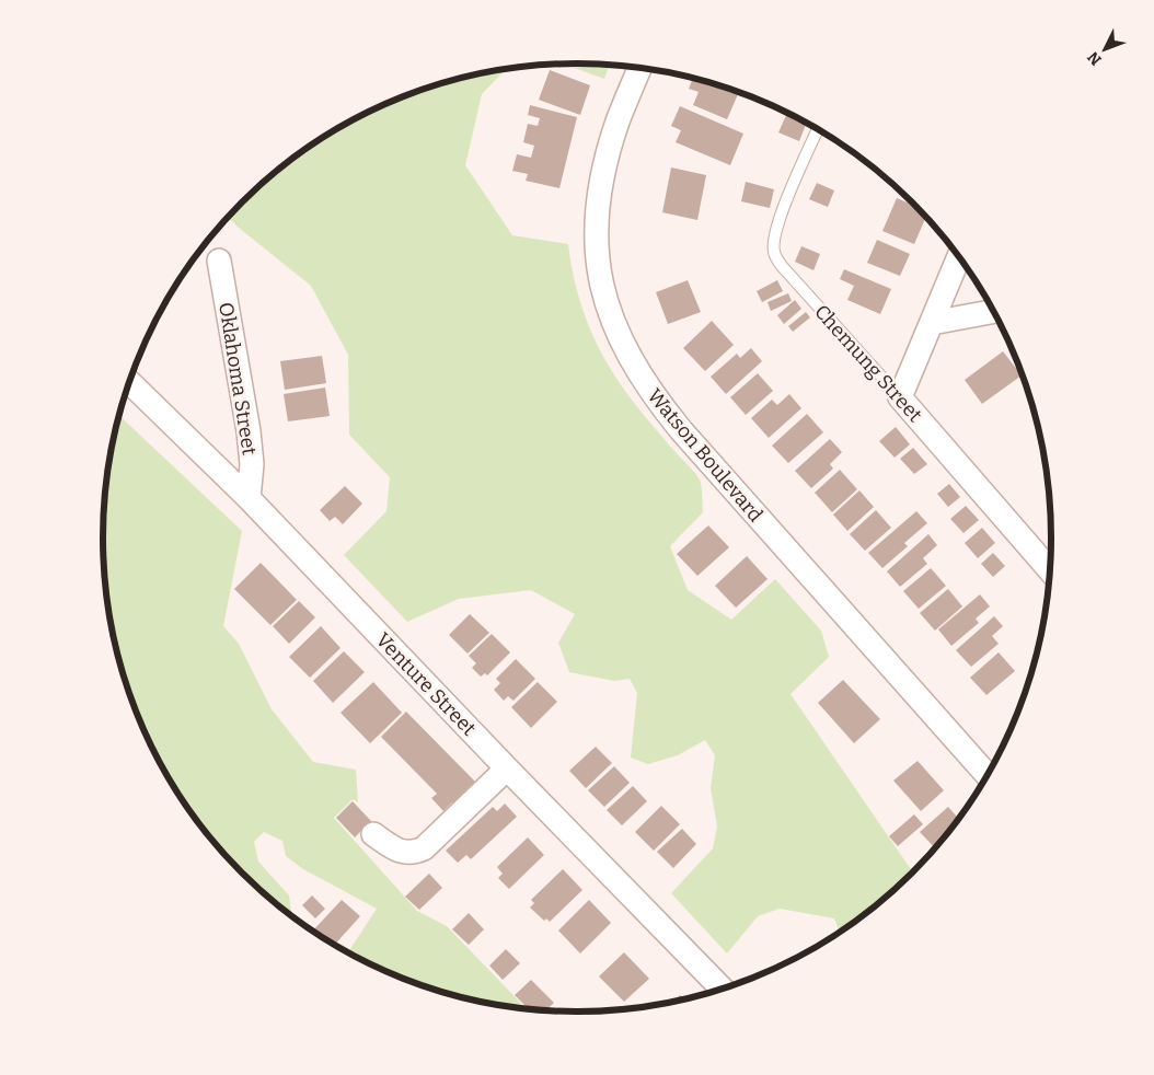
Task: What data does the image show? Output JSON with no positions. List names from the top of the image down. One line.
{"streets":{"street":["Chemung Street","Oklahoma Street","Watson Boulevard","Venture Street"]},"crossings":[["Oklahoma Street","Venture Street"]],"north":"bottom left"}
